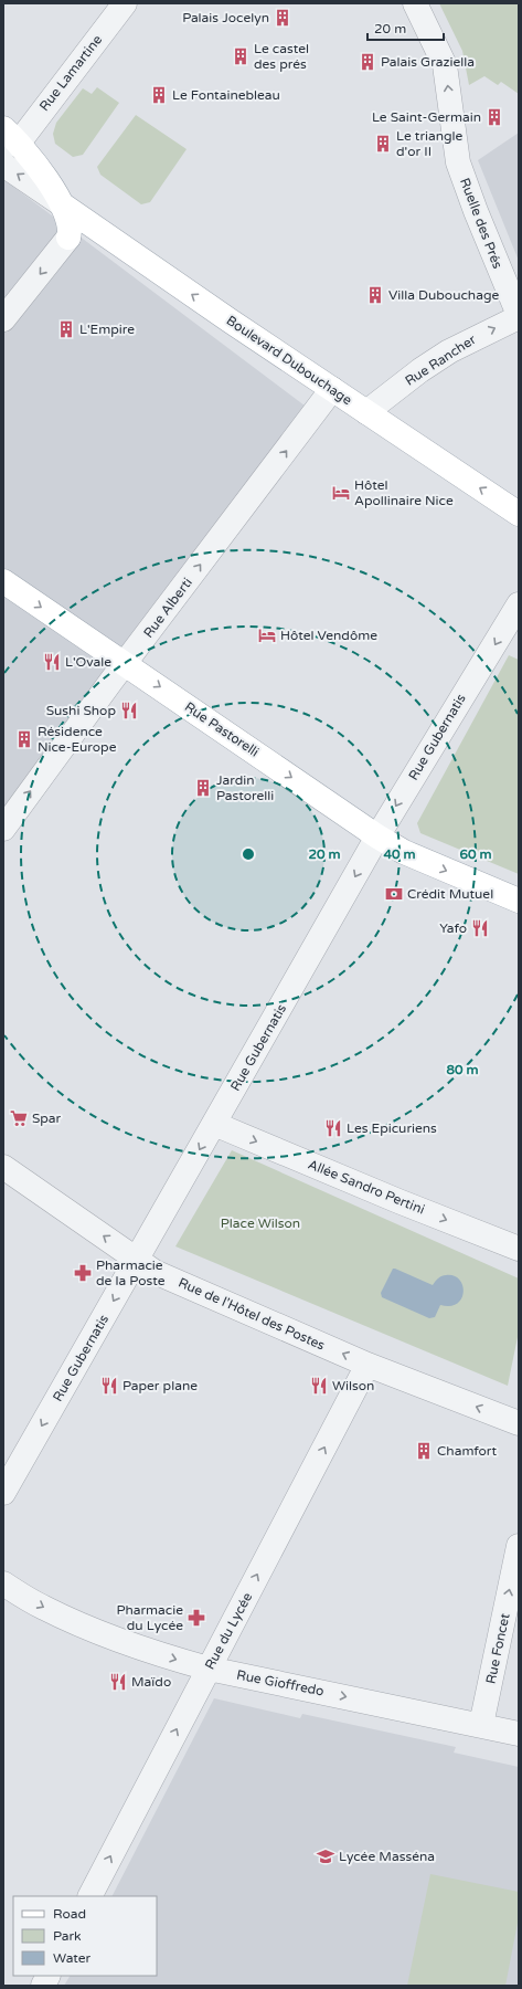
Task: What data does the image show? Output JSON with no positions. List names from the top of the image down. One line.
{"streets":{"main road":["Boulevard Dubouchage","Rue Pastorelli"],"street":["Rue Lamartine","Ruelle des Prés","Rue Rancher","Rue Alberti","Rue Gubernatis","Allée Sandro Pertini","Rue de l'Hôtel des Postes","Rue du Lycée","Rue Foncet","Rue Gioffredo"]},"crossings":[["Rue Lamartine","Boulevard Dubouchage"],["Ruelle des Prés","Rue Rancher"],["Boulevard Dubouchage","Rue Rancher"],["Boulevard Dubouchage","Rue Alberti"],["Rue Alberti","Rue Pastorelli"],["Rue Pastorelli","Rue Gubernatis"],["Rue Gubernatis","Allée Sandro Pertini"],["Rue Gubernatis","Rue de l'Hôtel des Postes"],["Rue de l'Hôtel des Postes","Rue du Lycée"],["Rue du Lycée","Rue Gioffredo"],["Rue Foncet","Rue Gioffredo"]],"one_way":["Ruelle des Prés","Boulevard Dubouchage","Rue Rancher","Rue Alberti","Rue Pastorelli","Rue Gubernatis","Allée Sandro Pertini","Rue de l'Hôtel des Postes","Rue du Lycée","Rue Foncet","Rue Gioffredo"],"parks":["Place Wilson"],"places":{"building":["Palais Jocelyn","Le castel des prés","Palais Graziella","Le Fontainebleau","Le Saint-Germain","Le triangle d'or II","Villa Dubouchage","L'Empire","Résidence Nice-Europe","Jardin Pastorelli","Chamfort"],"hotel":["Hôtel Apollinaire Nice","Hôtel Vendôme"],"restaurant":["L'Ovale","Sushi Shop","Yafo","Les Epicuriens","Paper plane","Wilson","Maïdo"],"bank":["Crédit Mutuel"],"supermarket":["Spar"],"pharmacy":["Pharmacie de la Poste","Pharmacie du Lycée"],"school or university":["Lycée Masséna"]},"legend":["Road","Park","Water"],"scale_bar":"20 m","rings":["20 m","40 m","60 m","80 m"]}
